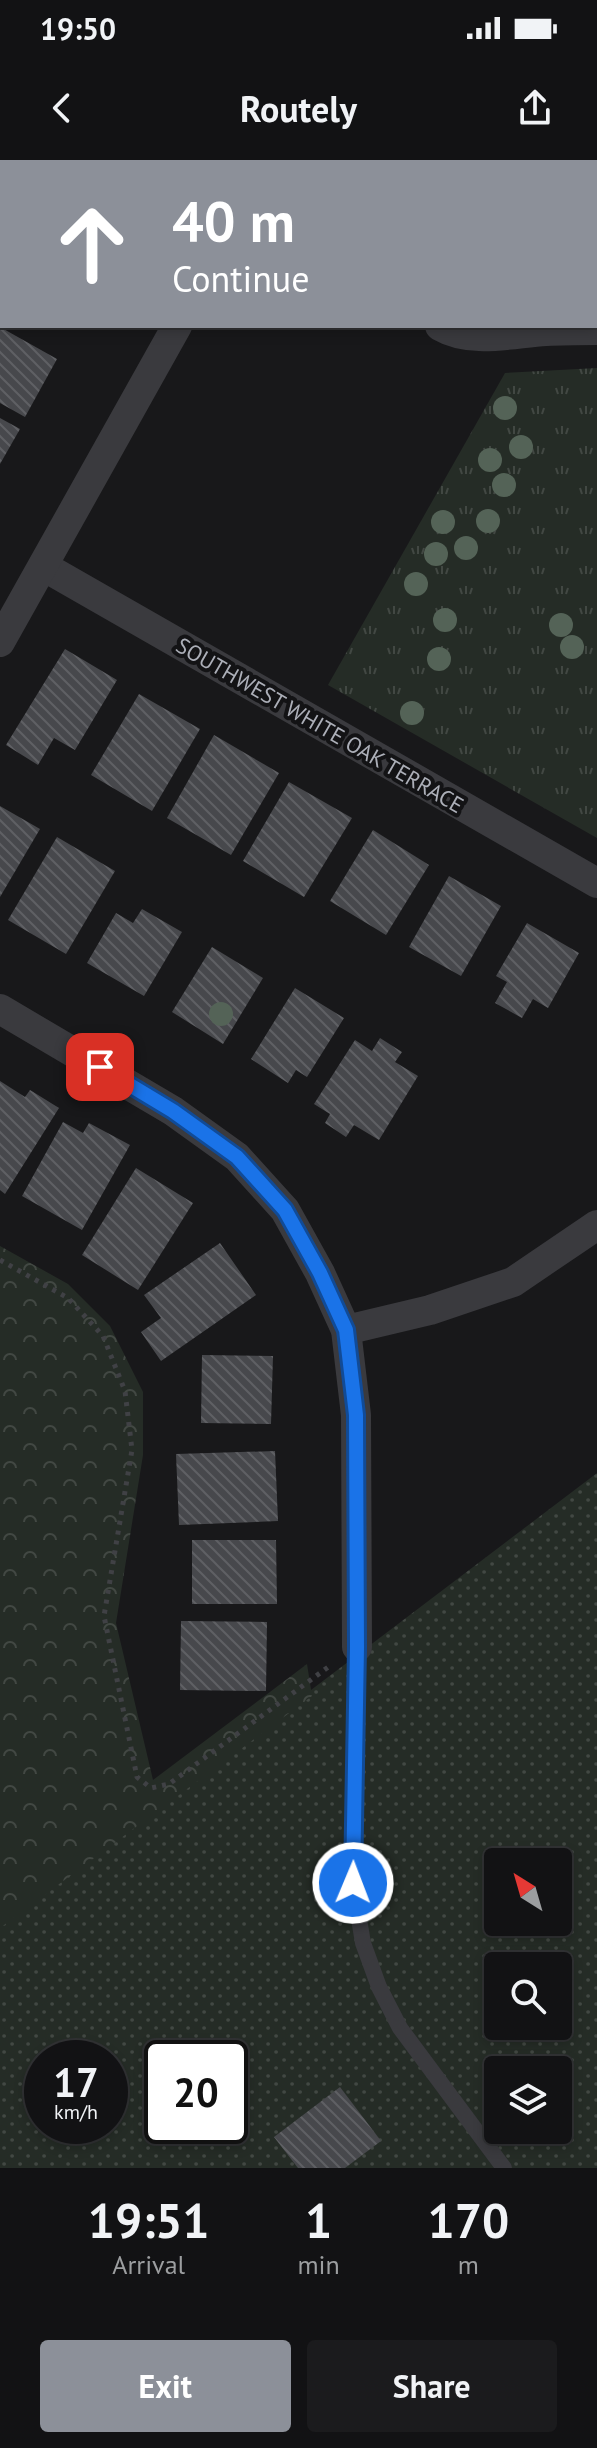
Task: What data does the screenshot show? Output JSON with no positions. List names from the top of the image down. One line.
{"streets":{"street":["SOUTHWEST WHITE OAK TERRACE"]},"north":"top left","page":{"status":"19:50","header":"Routely","turn":["40 m","Continue"],"speed":"17 km/h","limit":"20","eta":["19:51","Arrival","1","min","170","m"],"buttons":["Exit","Share"]}}
